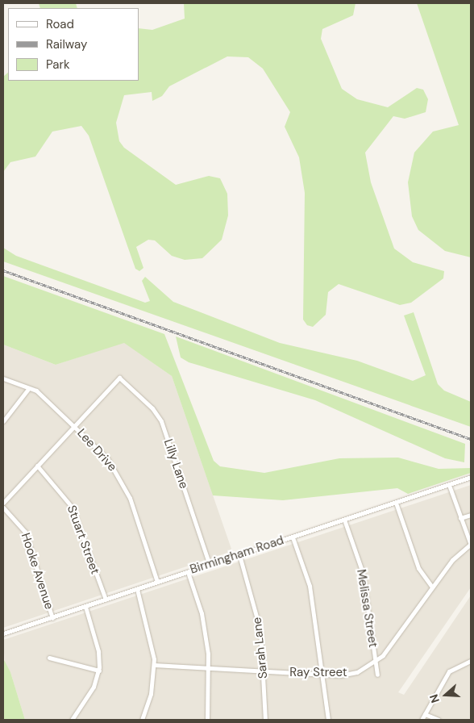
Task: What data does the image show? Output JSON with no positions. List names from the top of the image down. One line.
{"streets":{"street":["Lee Drive","Lilly Lane","Stuart Street","Birmingham Road","Hooke Avenue","Melissa Street","Sarah Lane","Ray Street"]},"crossings":[["Lee Drive","Lilly Lane"],["Lee Drive","Birmingham Road"],["Lilly Lane","Birmingham Road"],["Stuart Street","Birmingham Road"],["Birmingham Road","Hooke Avenue"],["Birmingham Road","Melissa Street"],["Birmingham Road","Sarah Lane"],["Melissa Street","Ray Street"],["Sarah Lane","Ray Street"]],"legend":["Road","Railway","Park"],"north":"left"}
